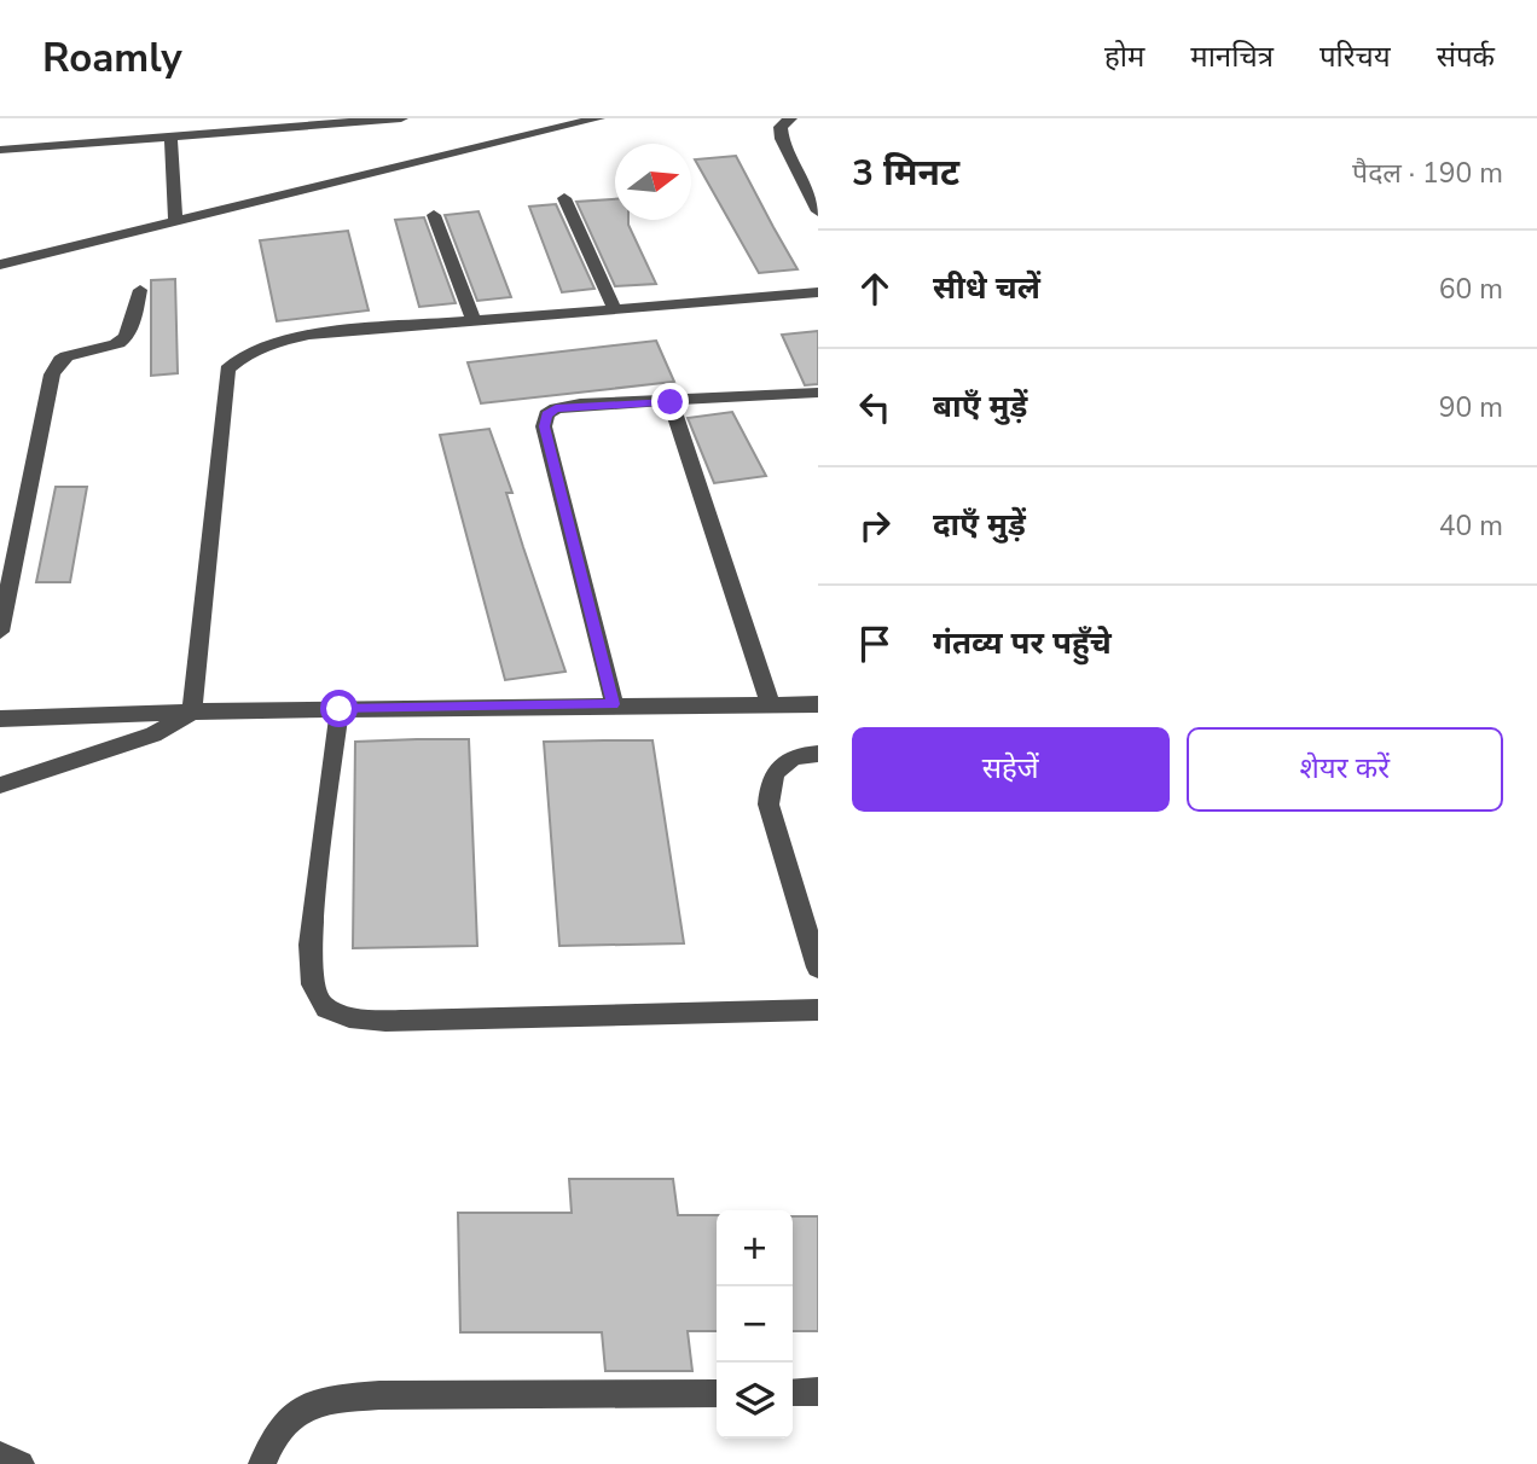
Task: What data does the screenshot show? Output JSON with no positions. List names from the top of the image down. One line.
{"north":"right","page":{"header":"Roamly","nav":["होम","मानचित्र","परिचय","संपर्क"],"heading":["3 मिनट","पैदल · 190 m"],"list":[["सीधे चलें","60 m"],["बाएँ मुड़ें","90 m"],["दाएँ मुड़ें","40 m"],"गंतव्य पर पहुँचे"],"buttons":["सहेजें","शेयर करें"],"map_buttons":["+","−"]}}
